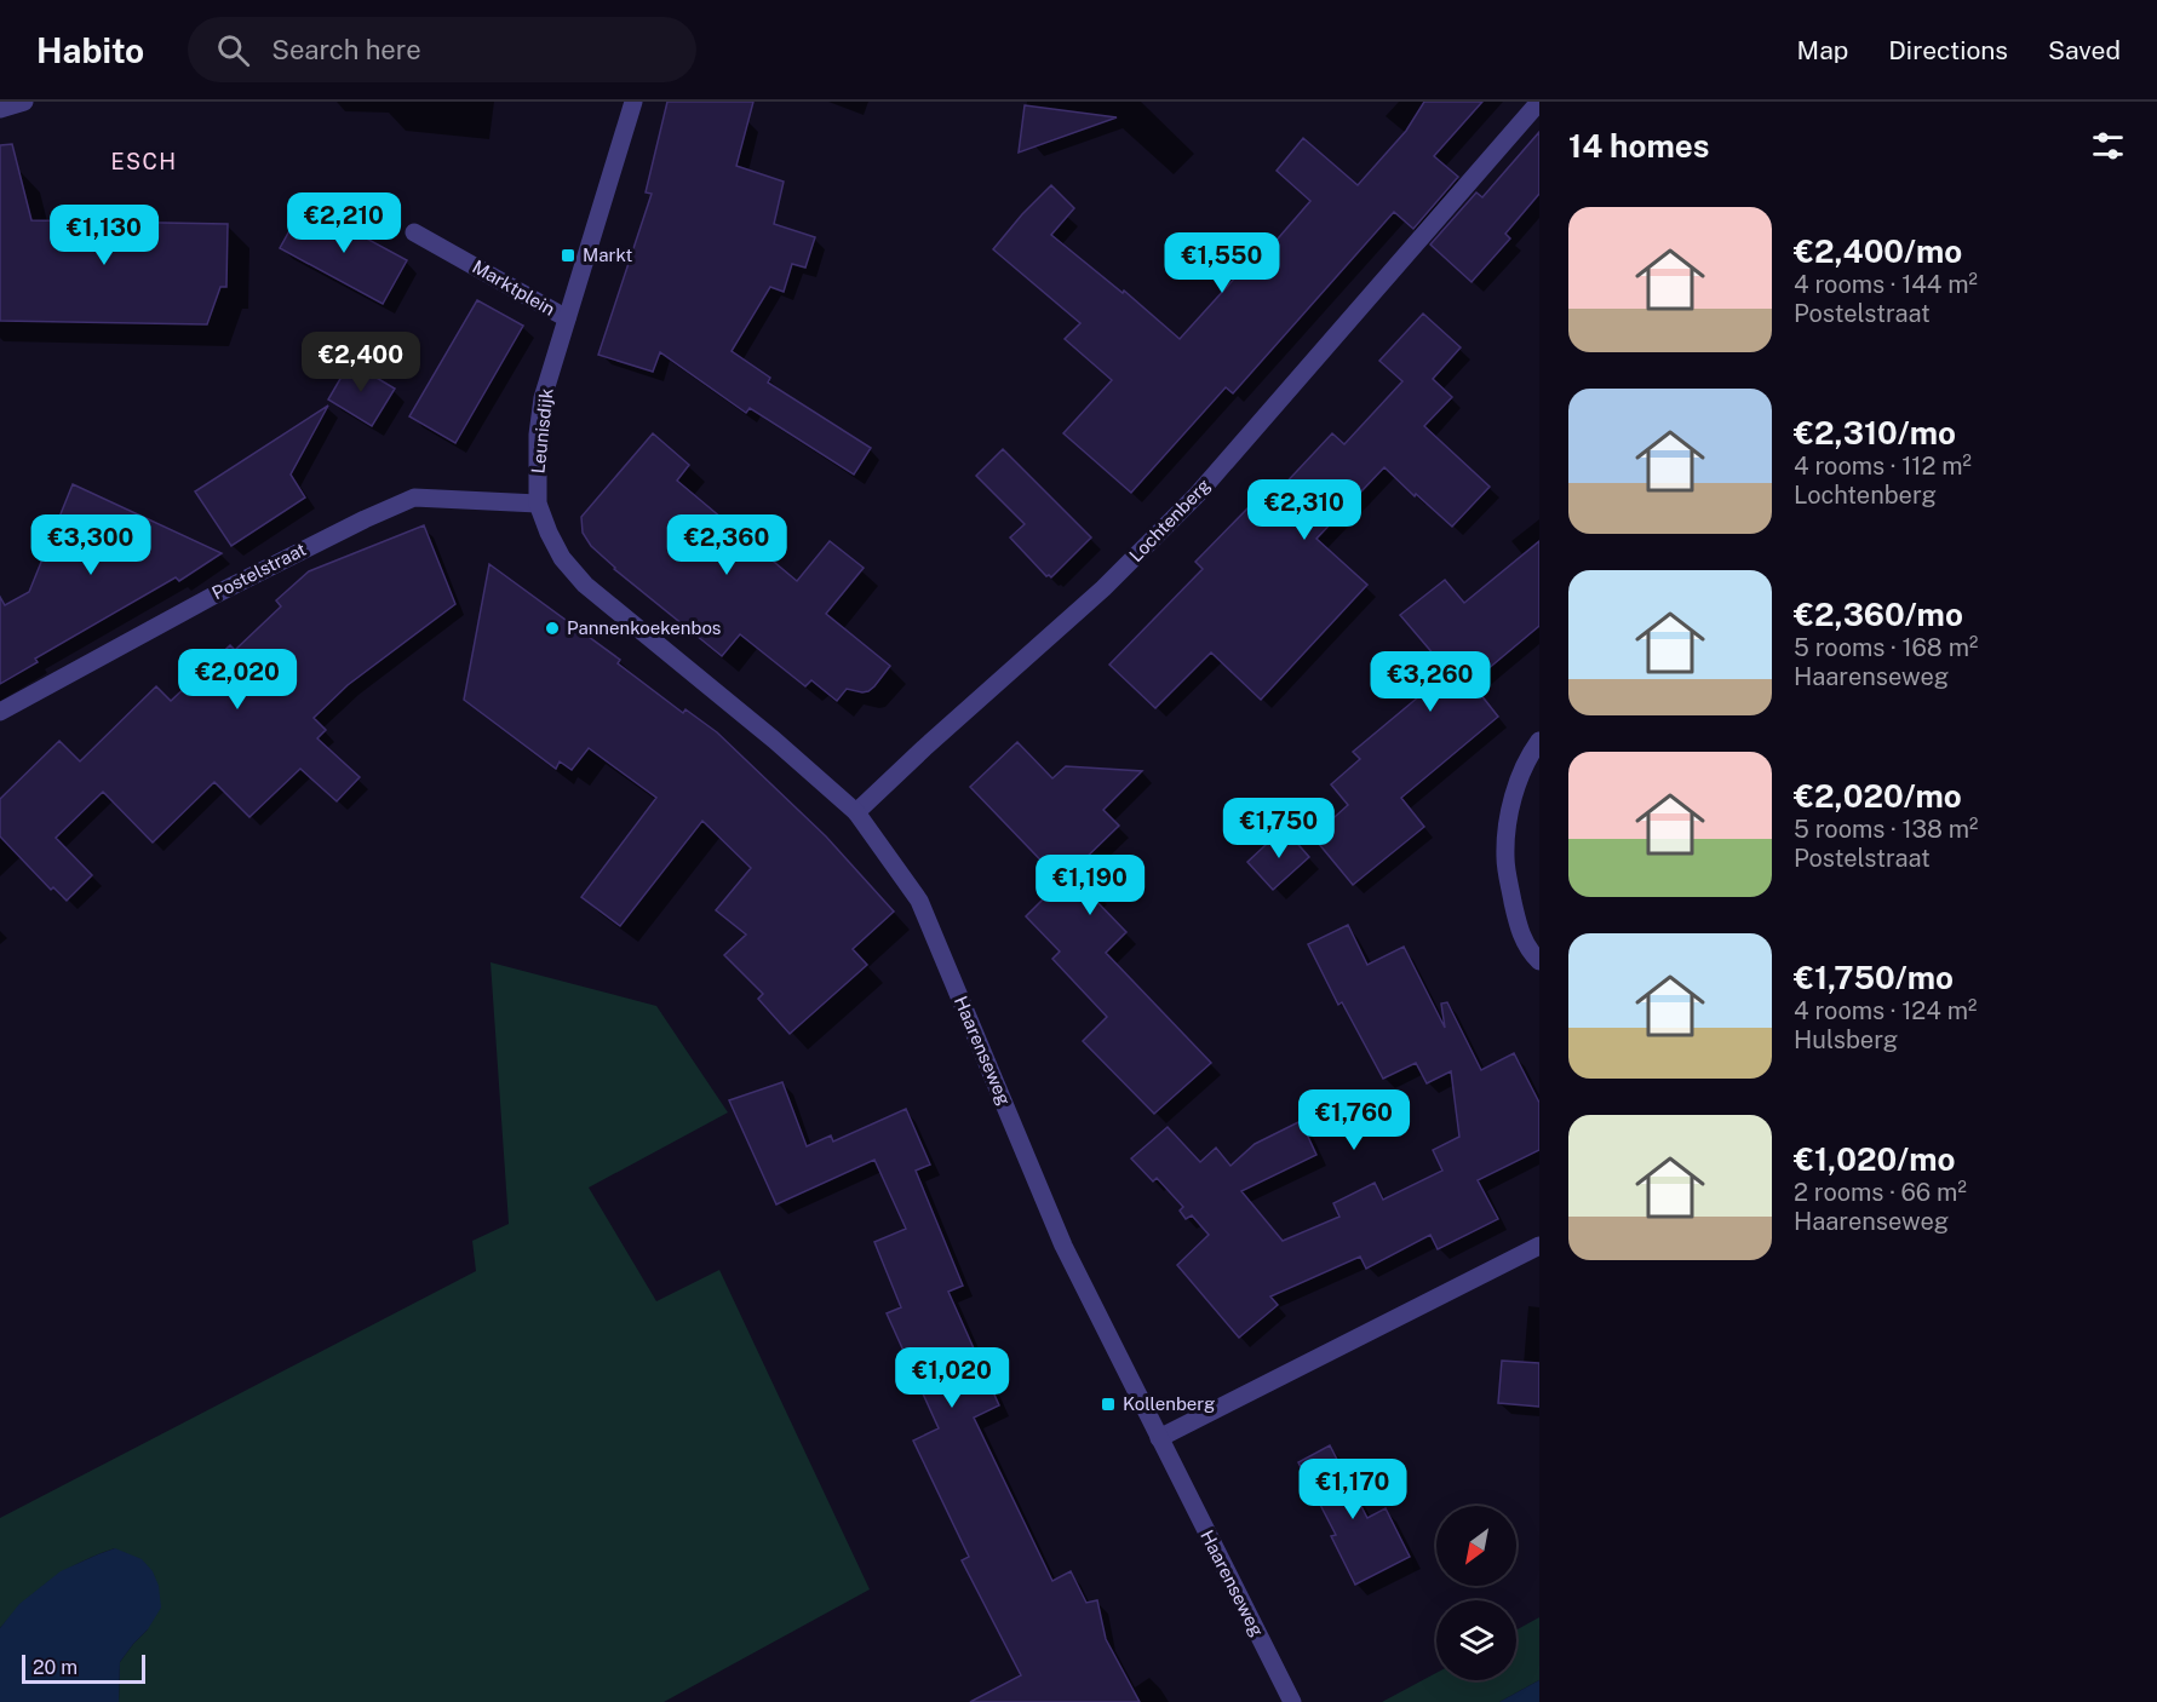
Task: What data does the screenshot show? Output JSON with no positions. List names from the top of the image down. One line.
{"streets":{"street":["Marktplein","Leunisdijk","Lochtenberg","Postelstraat","Haarenseweg"]},"crossings":[["Marktplein","Leunisdijk"],["Leunisdijk","Postelstraat"],["Leunisdijk","Haarenseweg"],["Lochtenberg","Haarenseweg"],["Postelstraat","Haarenseweg"]],"districts":["ESCH"],"places":{"transit":["Markt","Kollenberg"],"other":["Pannenkoekenbos"]},"scale_bar":"20 m","north":"bottom left","page":{"header":"Habito","search":"Search here","nav":["Map","Directions","Saved"],"heading":"14 homes","list":[{"name":"€2,400/mo","note":"4 rooms · 144 m² · Postelstraat"},{"name":"€2,310/mo","note":"4 rooms · 112 m² · Lochtenberg"},{"name":"€2,360/mo","note":"5 rooms · 168 m² · Haarenseweg"},{"name":"€2,020/mo","note":"5 rooms · 138 m² · Postelstraat"},{"name":"€1,750/mo","note":"4 rooms · 124 m² · Hulsberg"},{"name":"€1,020/mo","note":"2 rooms · 66 m² · Haarenseweg"}],"price":["€2,210","€1,130","€1,550","€2,400","€2,310","€3,300","€2,360","€2,020","€3,260","€1,750","€1,190","€1,760","€1,020","€1,170"],"scale":"20 m"}}
